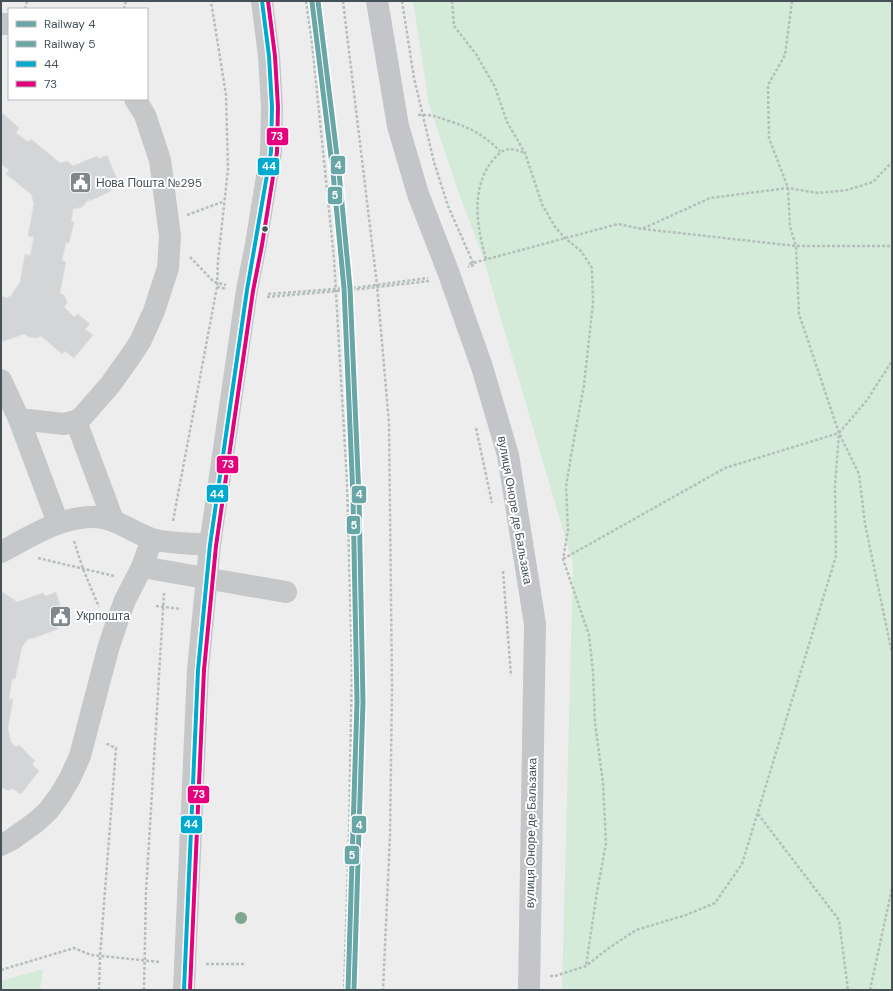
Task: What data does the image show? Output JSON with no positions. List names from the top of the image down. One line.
{"streets":{"main road":["вулиця Оноре де Бальзака"]},"places":{"public building":["Нова Пошта №295","Укрпошта"]},"lines":["rail line 4","transit line 44","transit line 73","rail line 5"],"legend":["Railway 4","Railway 5","44","73"]}
